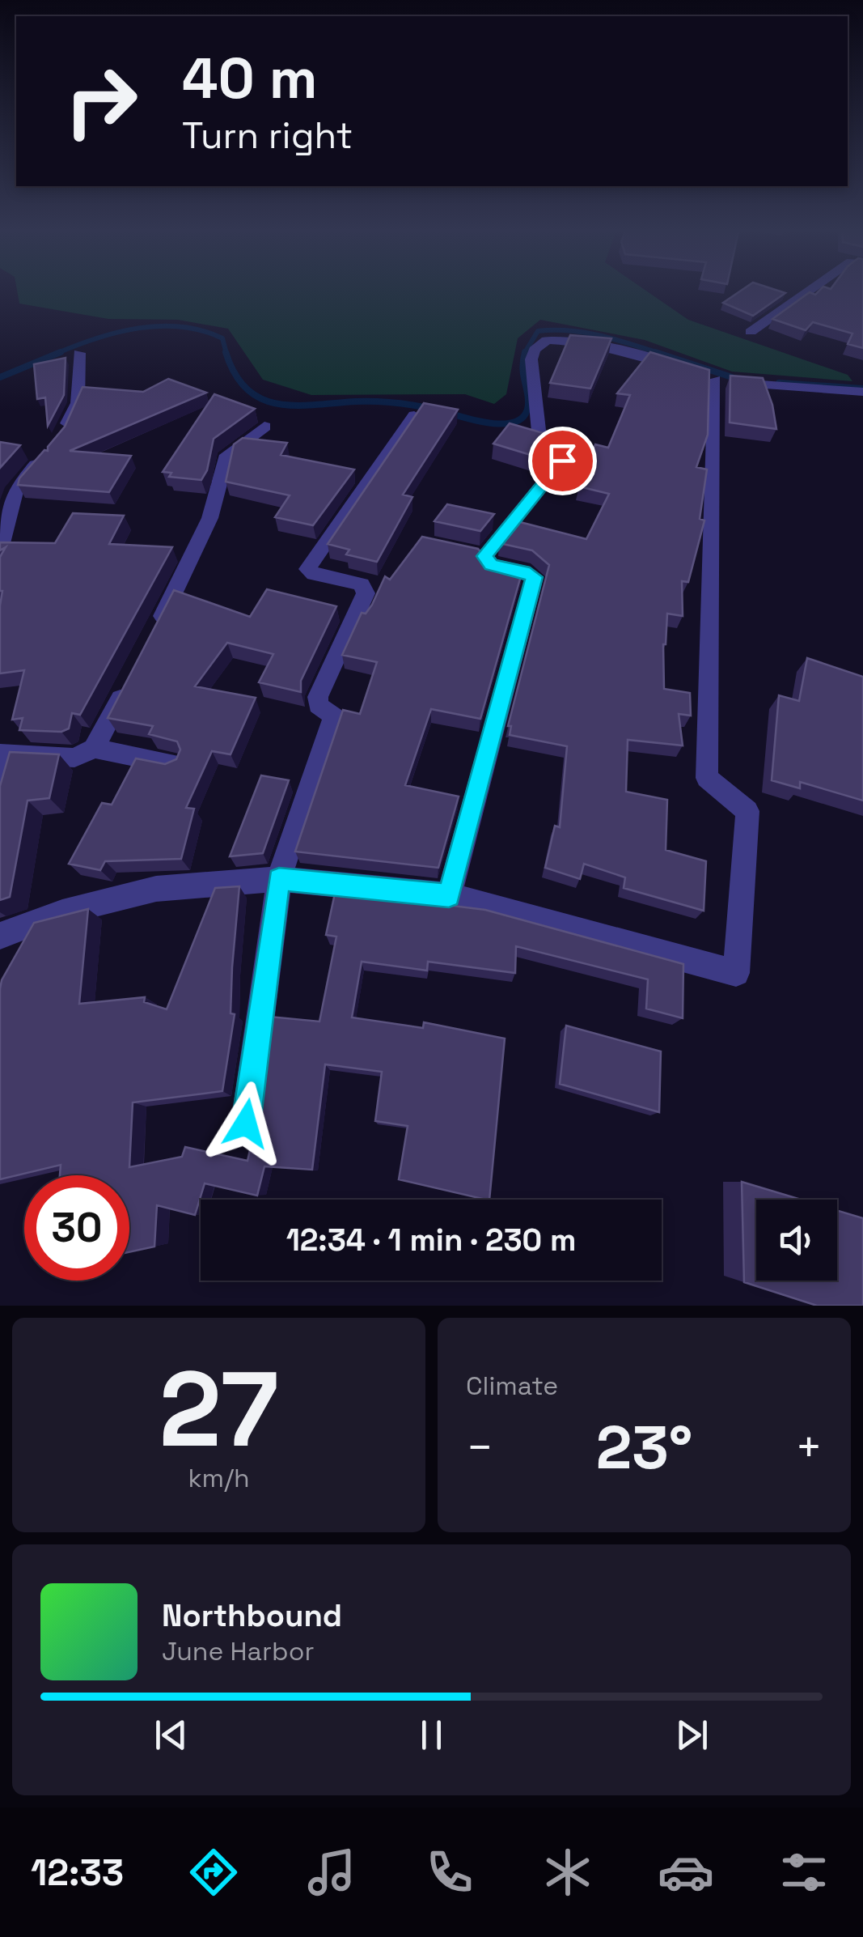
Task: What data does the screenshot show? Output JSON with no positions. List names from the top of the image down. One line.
{"page":{"turn":["40 m","Turn right"],"limit":"30","trip":"12:34 · 1 min · 230 m","tile":[["27","km/h"],"Climate"],"heat":["−","23°","+"],"song":["Northbound","June Harbor"],"tabs":"12:33"}}
